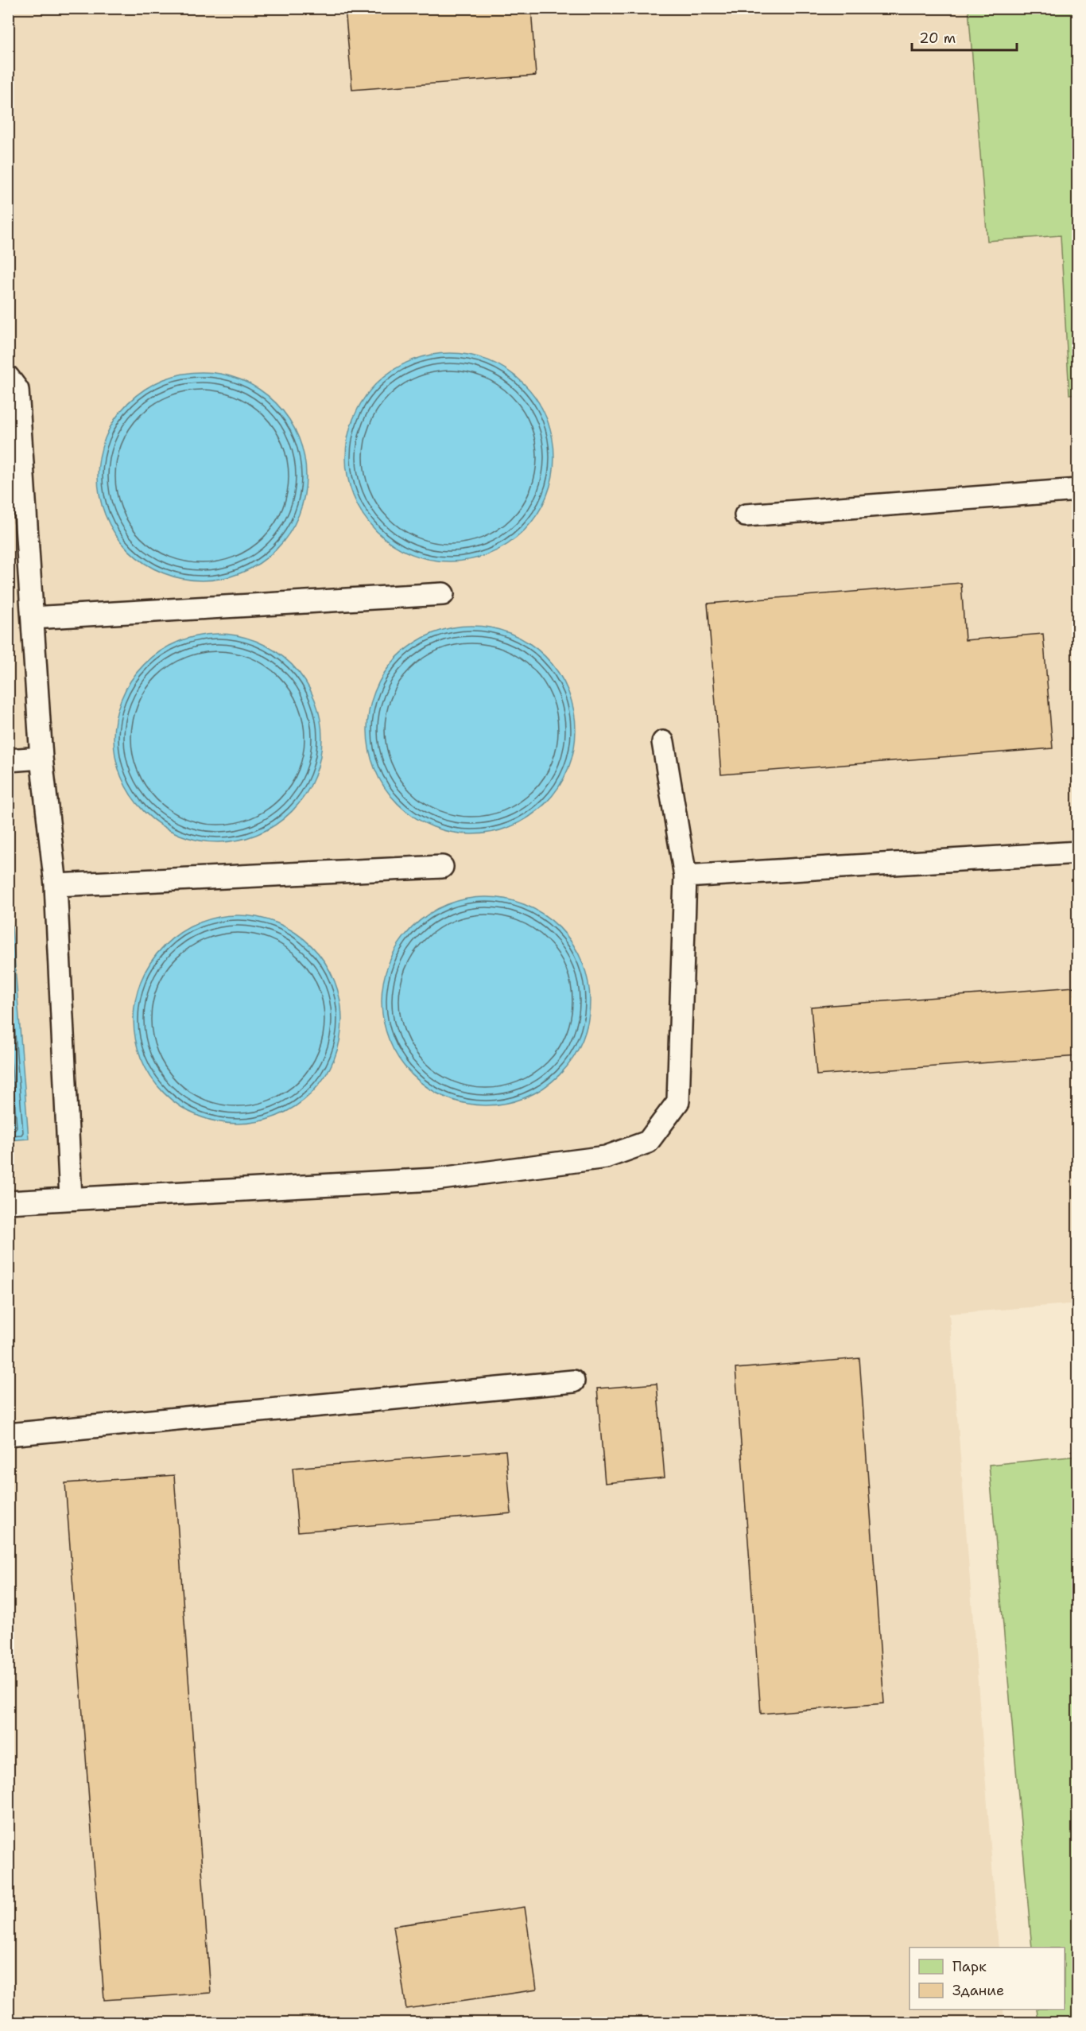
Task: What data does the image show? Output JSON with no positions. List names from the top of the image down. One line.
{"legend":["Парк","Здание"],"scale_bar":"20 m"}
